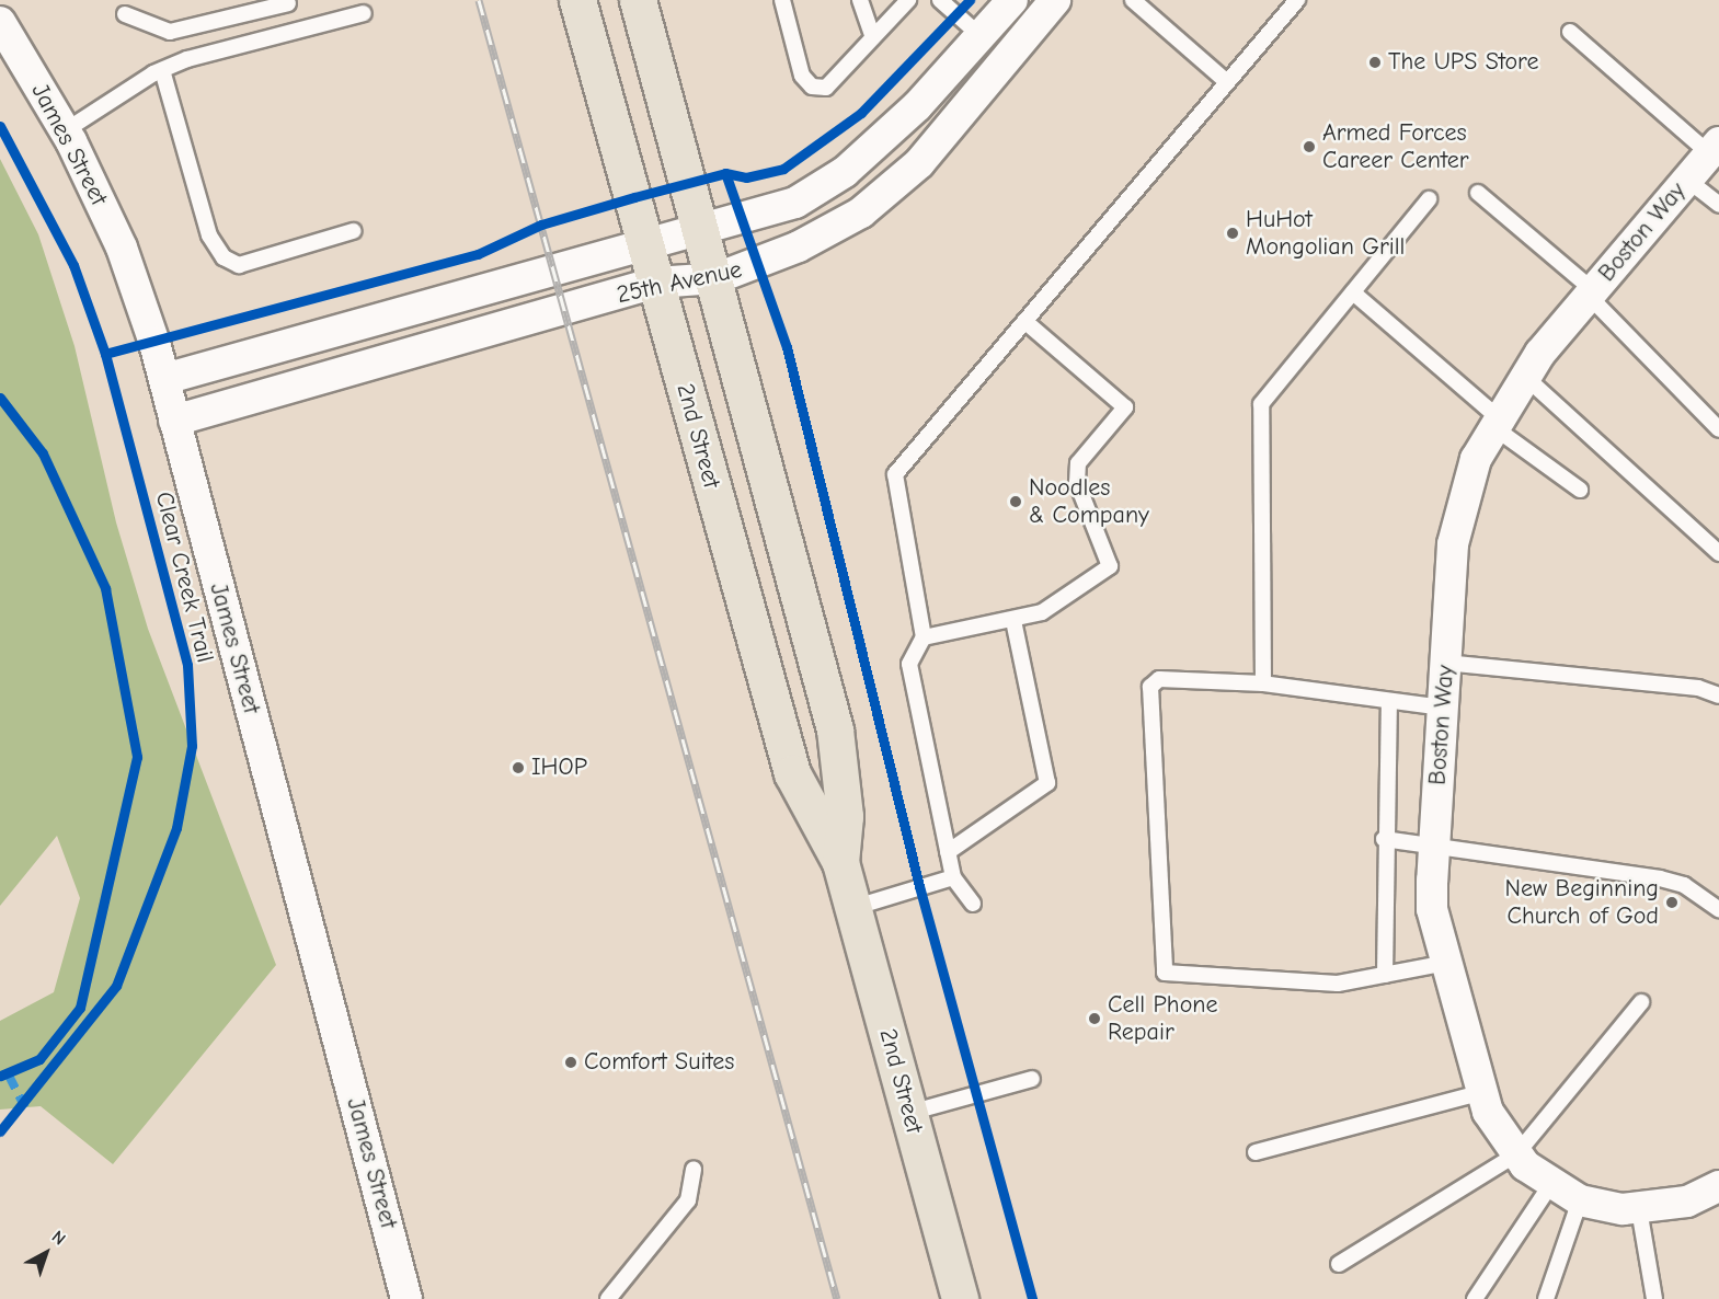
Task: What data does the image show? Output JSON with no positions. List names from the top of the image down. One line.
{"streets":{"main road":["2nd Street"],"street":["James Street","Boston Way","25th Avenue"],"cycle path":["Clear Creek Trail"]},"crossings":[["James Street","25th Avenue"],["25th Avenue","2nd Street"]],"places":["The UPS Store","Armed Forces Career Center","HuHot Mongolian Grill","Noodles & Company","IHOP","New Beginning Church of God","Cell Phone Repair","Comfort Suites"],"north":"top right"}
